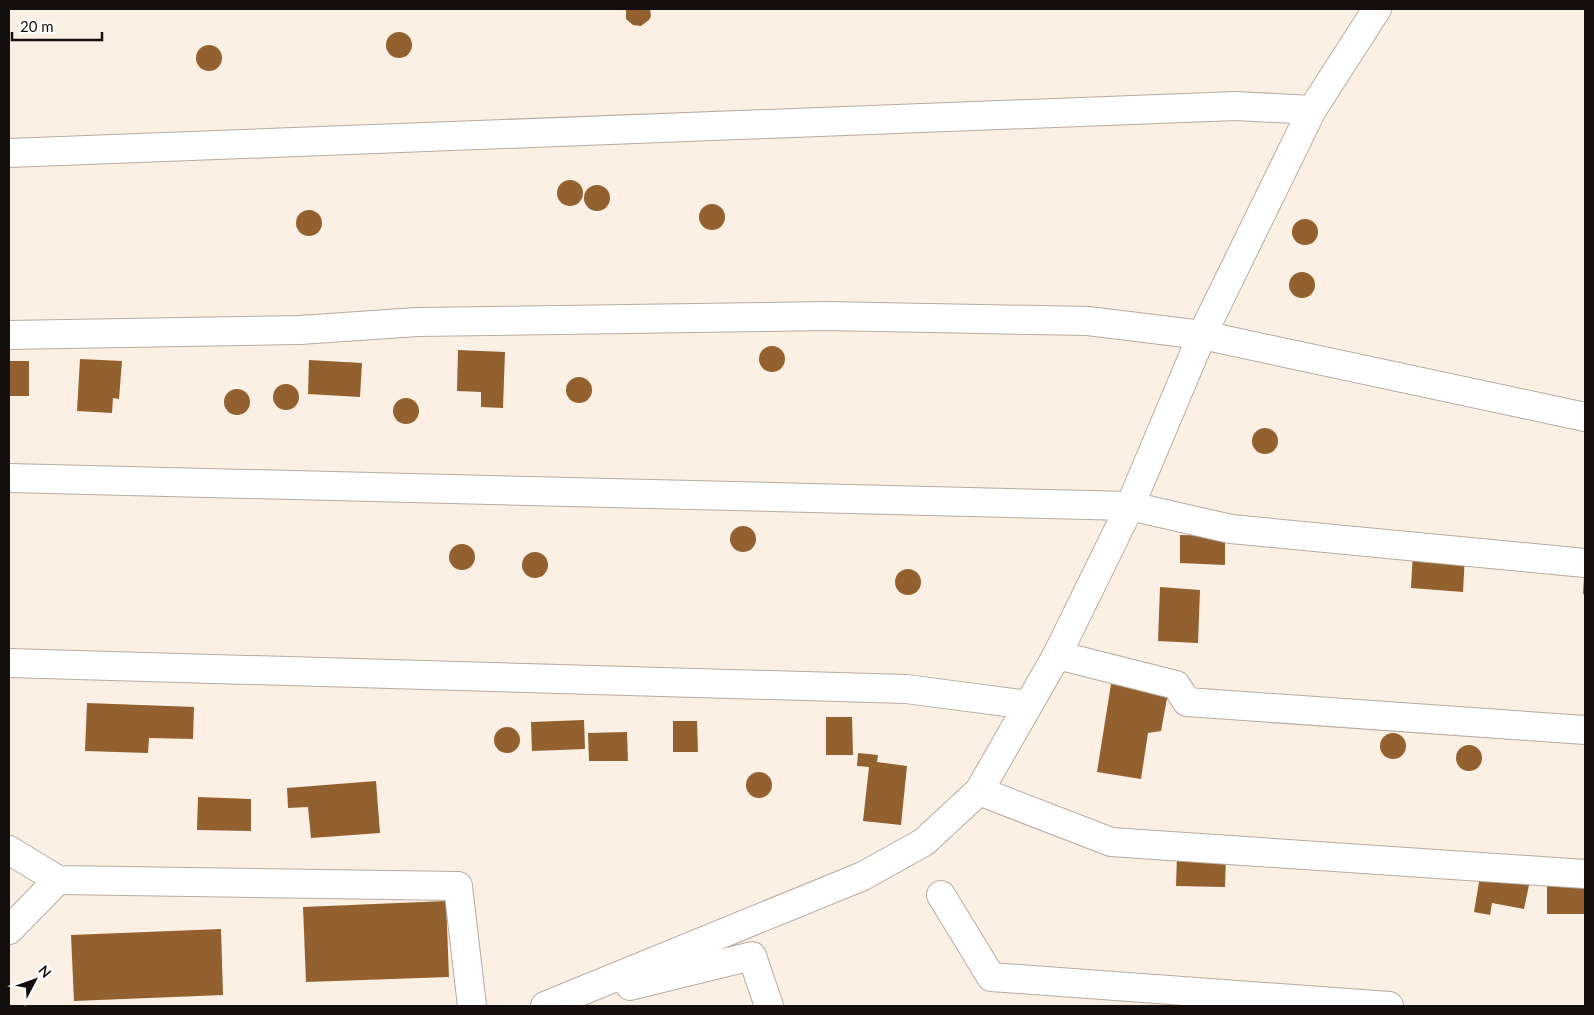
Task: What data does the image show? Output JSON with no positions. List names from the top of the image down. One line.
{"scale_bar":"20 m","north":"top right"}
